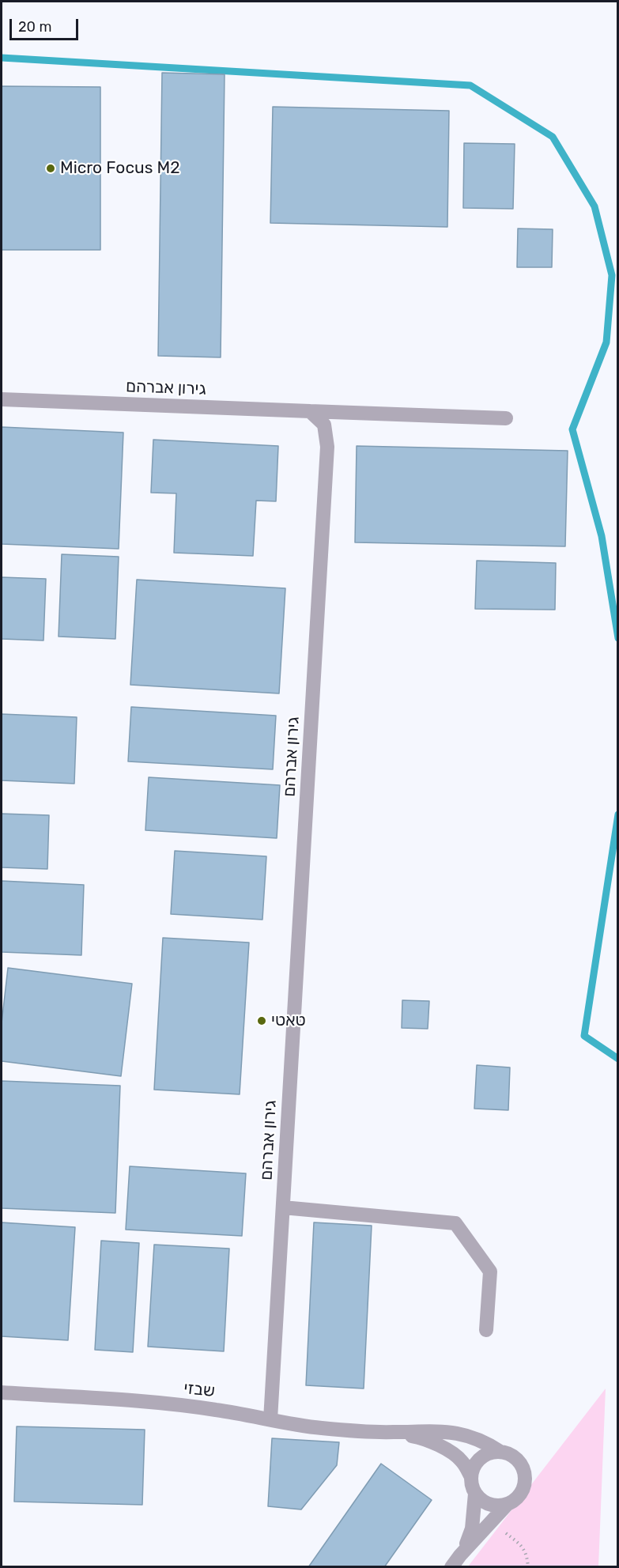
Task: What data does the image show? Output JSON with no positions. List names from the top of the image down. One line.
{"streets":{"street":["גירון אברהם","שבזי"]},"crossings":[["גירון אברהם","שבזי"]],"places":["Micro Focus M2","טאטי"],"scale_bar":"20 m"}
